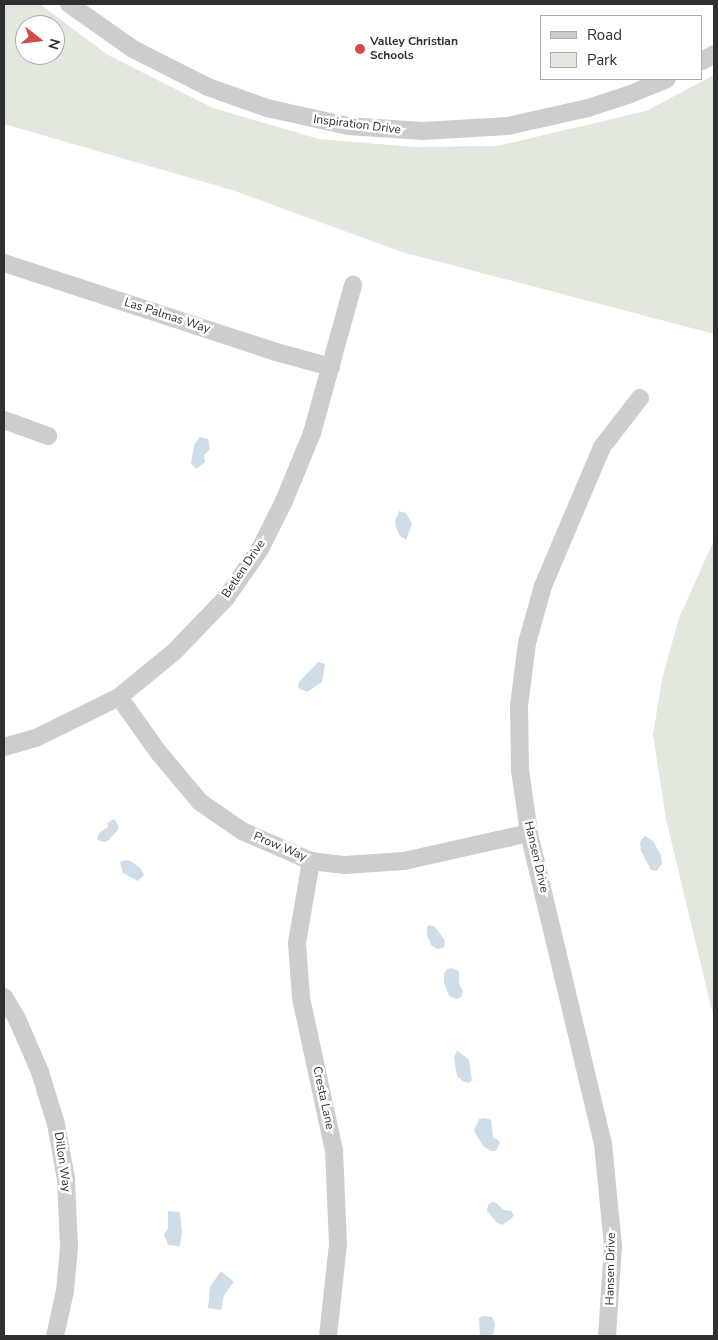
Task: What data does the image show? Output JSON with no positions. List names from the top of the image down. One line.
{"streets":{"street":["Inspiration Drive","Las Palmas Way","Betlen Drive","Prow Way","Hansen Drive","Cresta Lane","Dillon Way"]},"crossings":[["Las Palmas Way","Betlen Drive"],["Betlen Drive","Prow Way"],["Prow Way","Hansen Drive"],["Prow Way","Cresta Lane"]],"places":["Valley Christian Schools"],"legend":["Road","Park"],"north":"right"}
